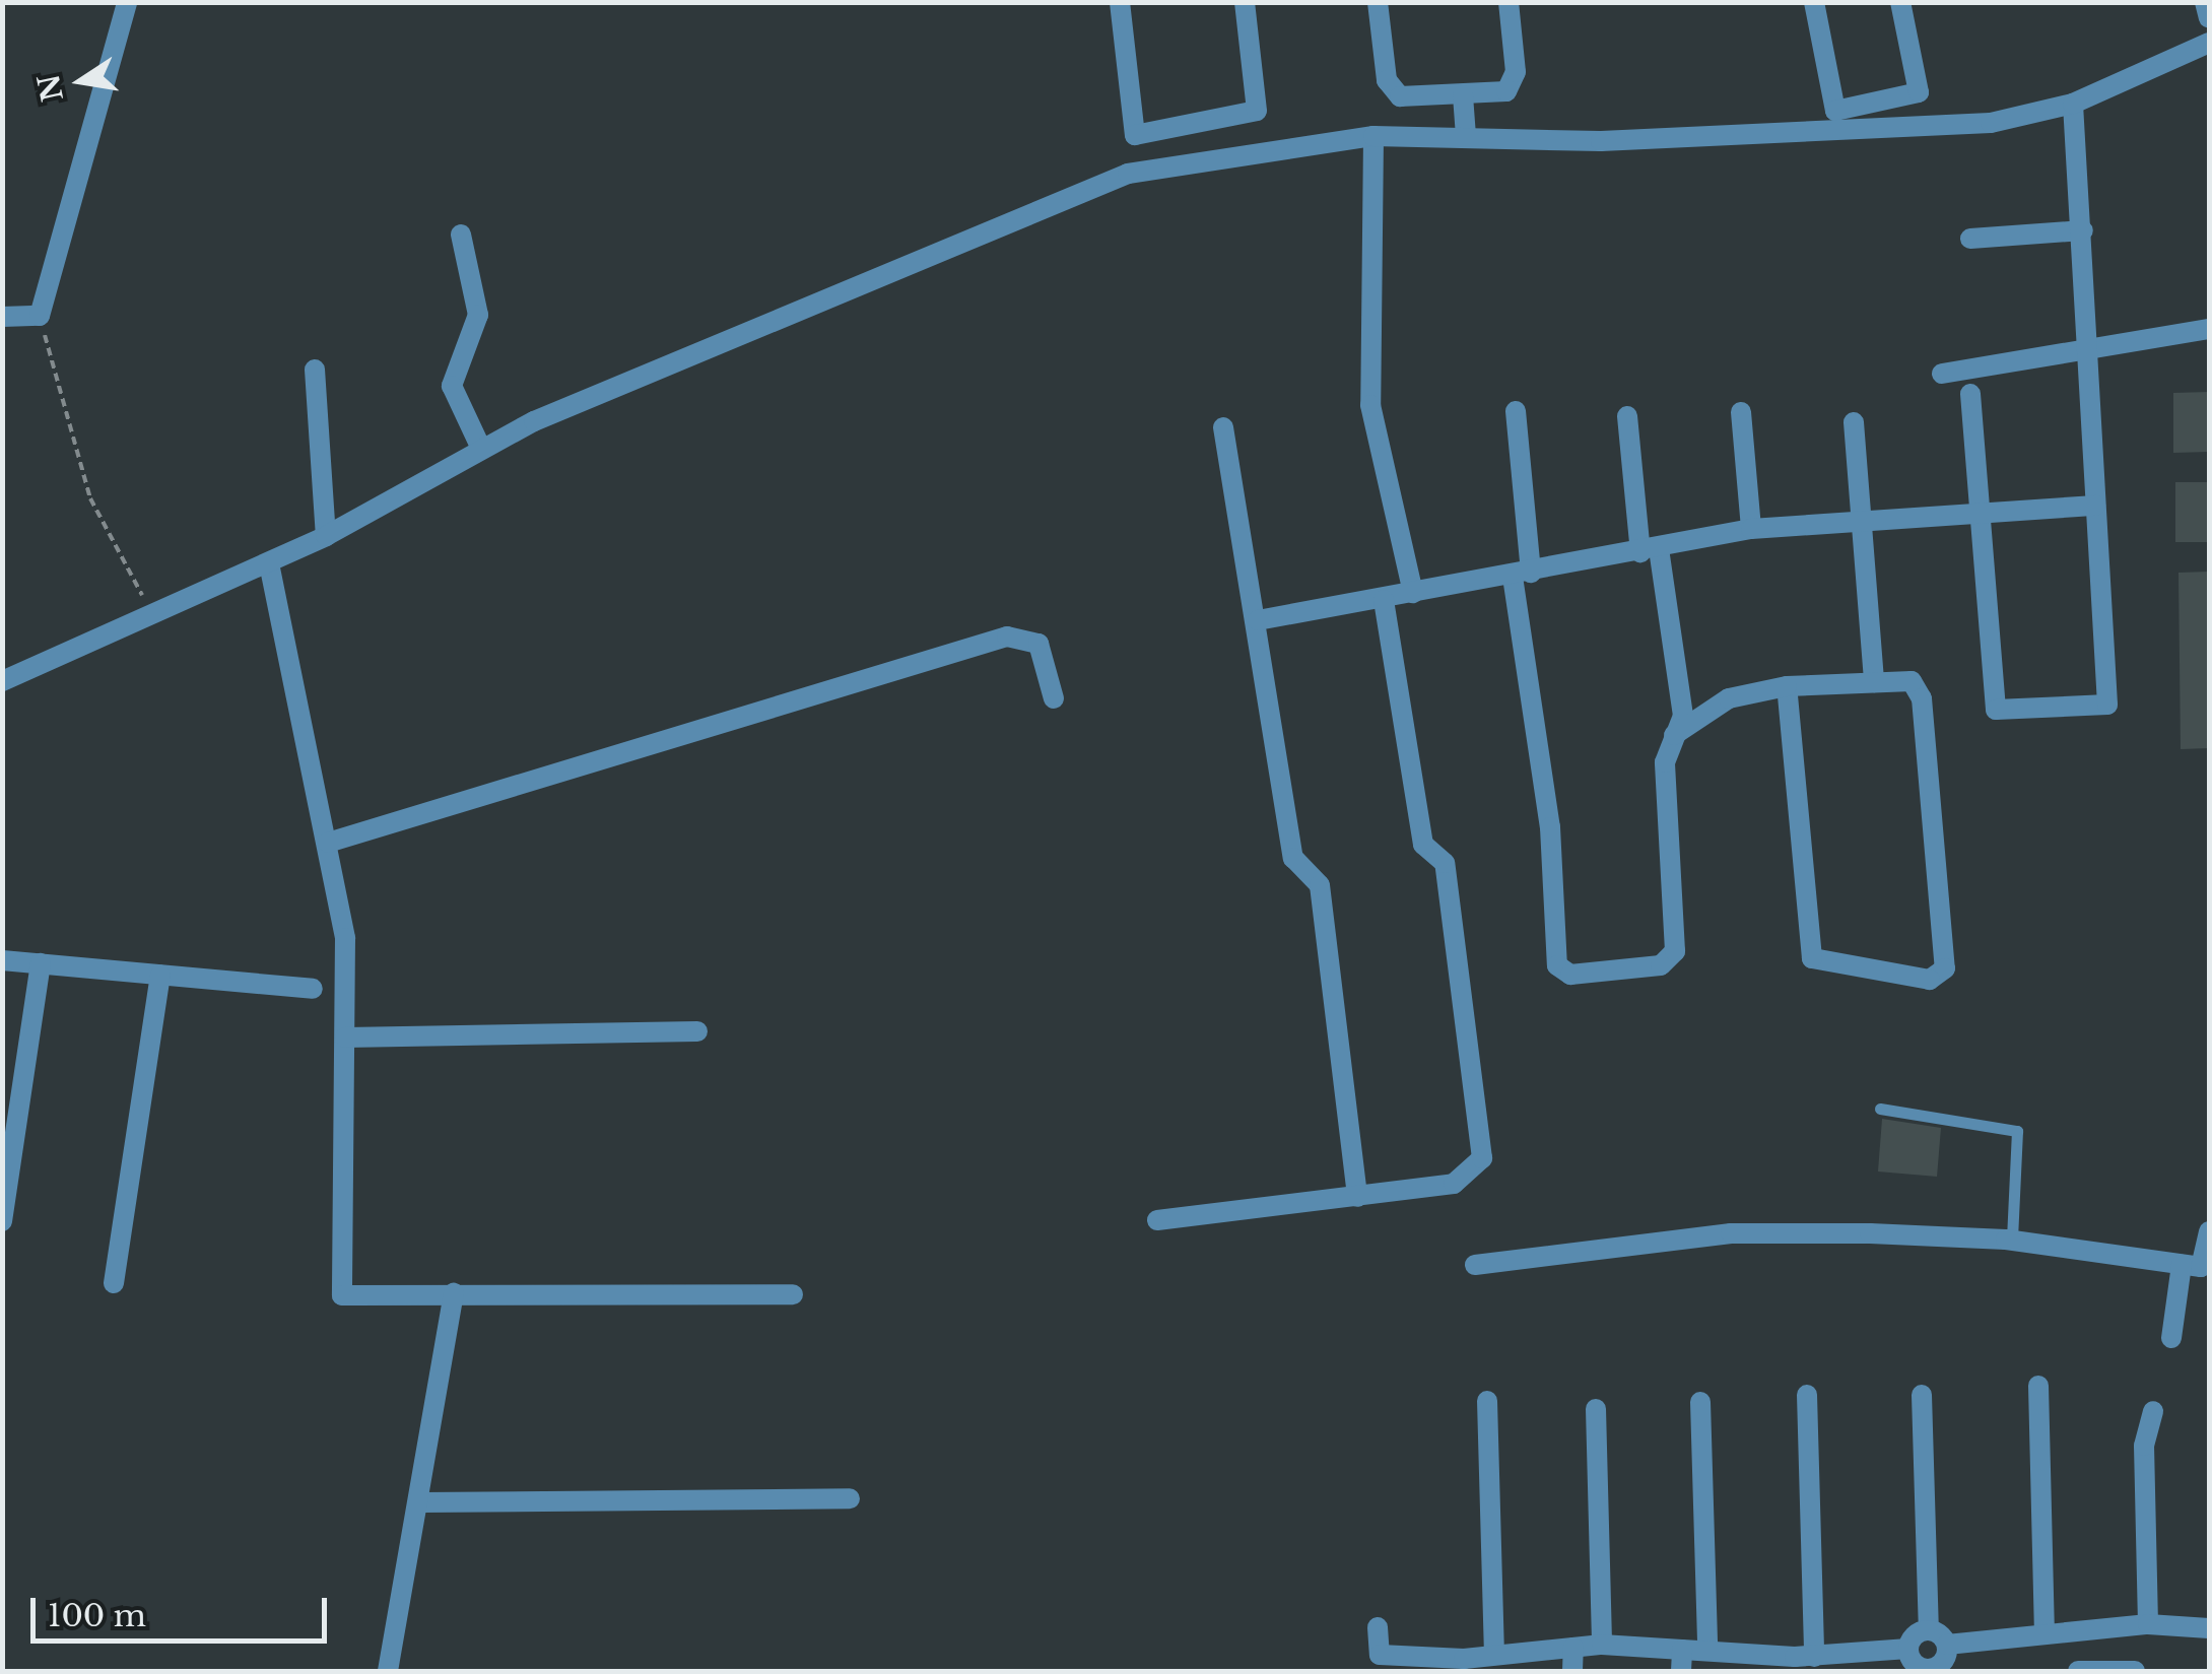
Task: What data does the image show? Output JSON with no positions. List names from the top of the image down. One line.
{"scale_bar":"100 m","north":"left"}
